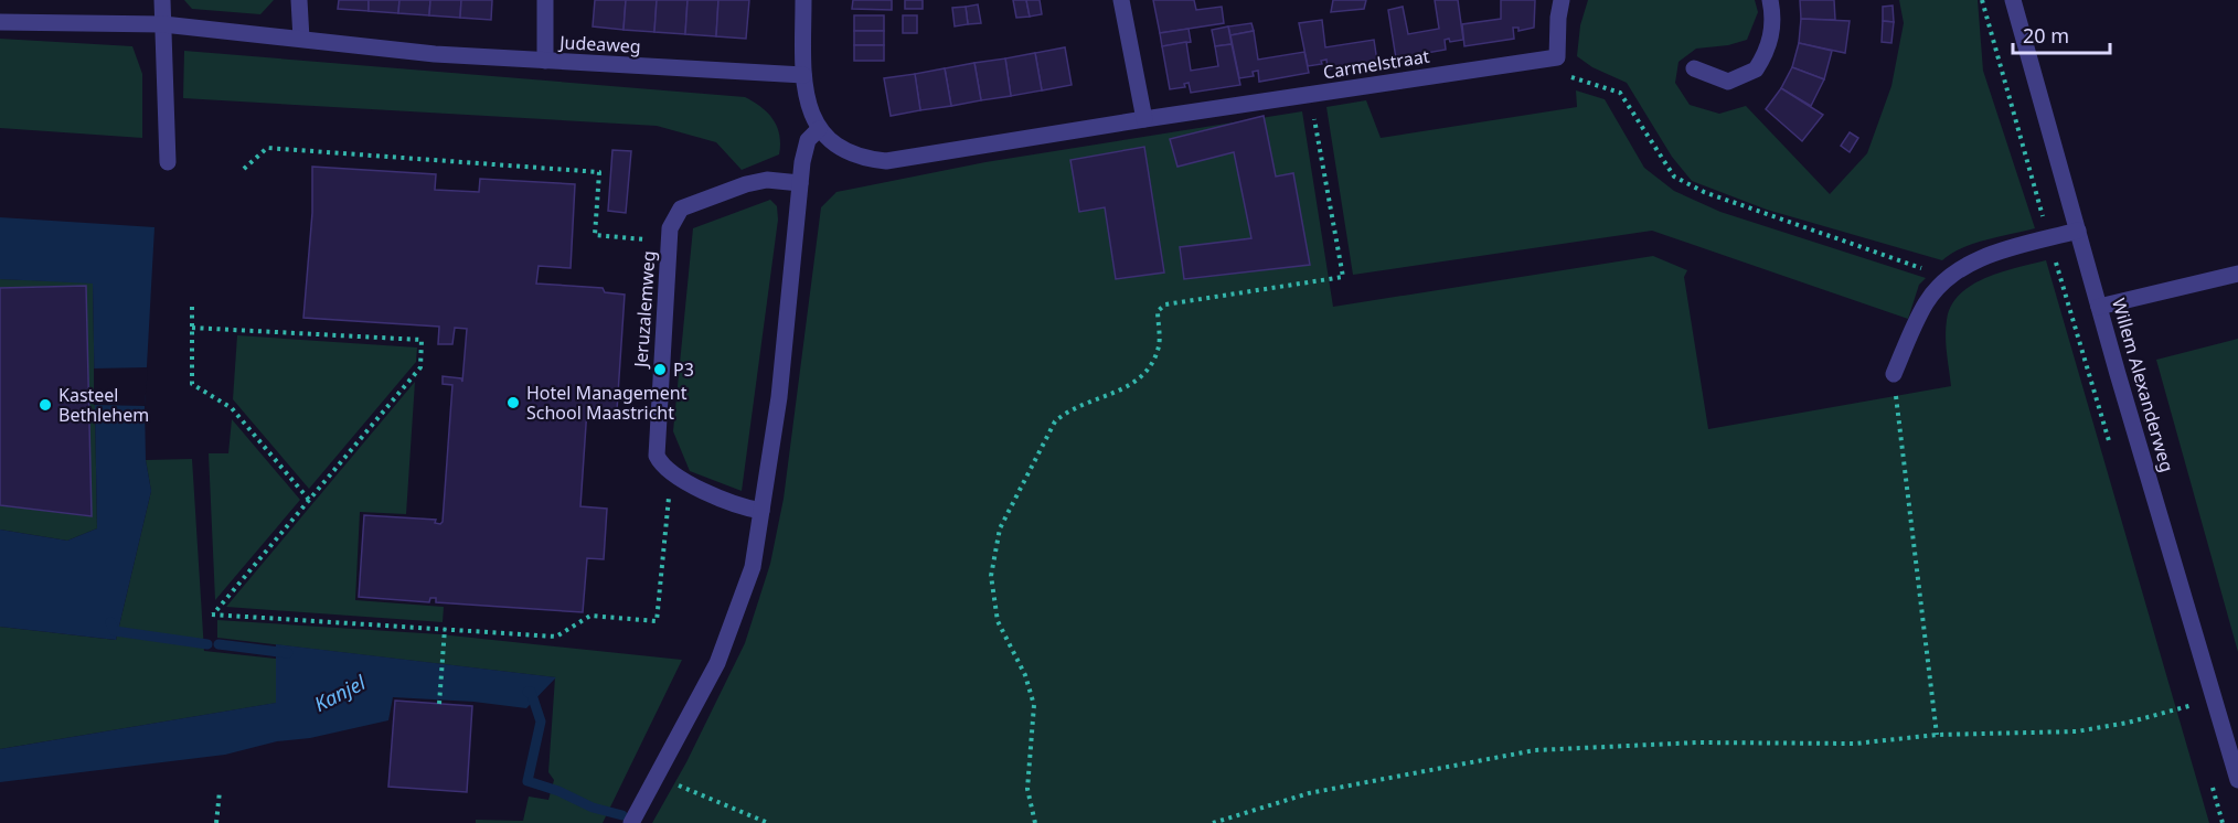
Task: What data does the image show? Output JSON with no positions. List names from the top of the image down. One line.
{"streets":{"street":["Judeaweg","Carmelstraat","Jeruzalemweg","Willem Alexanderweg"]},"water":["Kanjel"],"places":["P3","Hotel Management School Maastricht","Kasteel Bethlehem"],"scale_bar":"20 m"}
